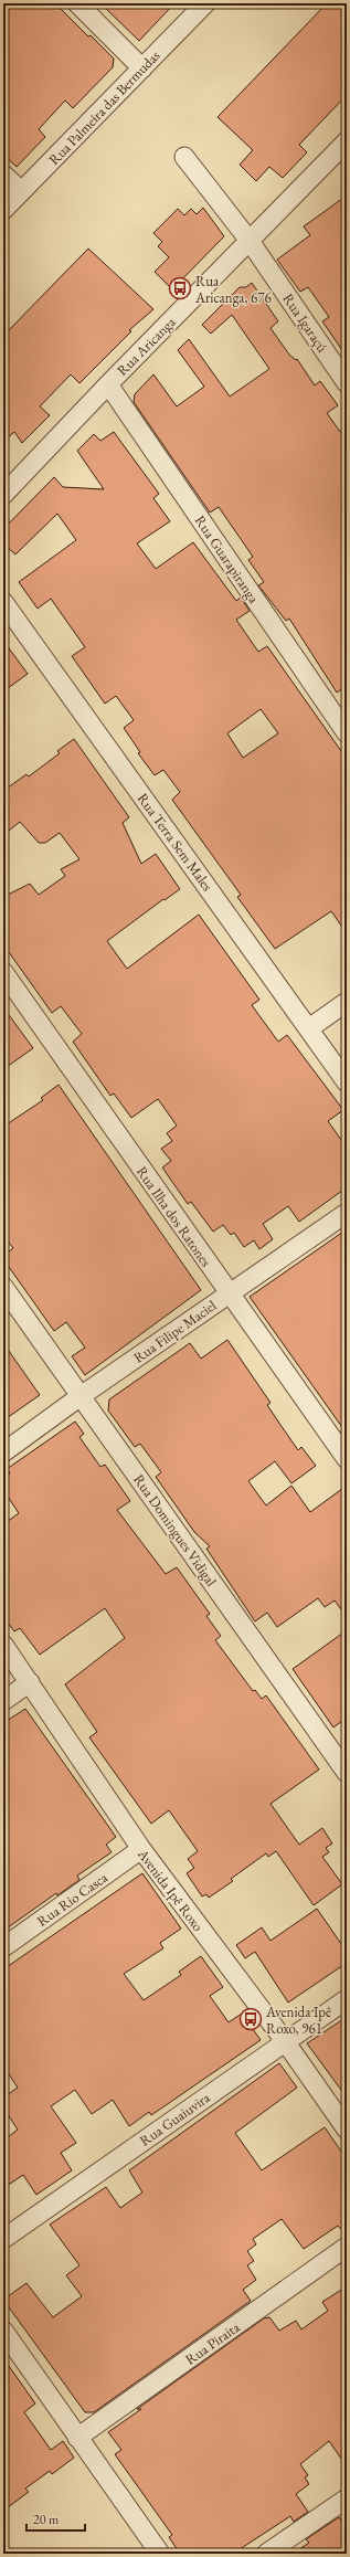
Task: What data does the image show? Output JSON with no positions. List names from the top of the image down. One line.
{"streets":{"street":["Rua Palmeira das Bermudas","Rua Igaraçú","Rua Aricanga","Rua Guarapiranga","Rua Terra Sem Males","Rua Ilha dos Ratones","Rua Filipe Maciel","Rua Domingues Vidigal","Avenida Ipê Roxo","Rua Rio Casca","Rua Guaiuvira","Rua Piraita"]},"crossings":[["Rua Igaraçú","Rua Aricanga"],["Rua Aricanga","Rua Guarapiranga"],["Rua Ilha dos Ratones","Rua Filipe Maciel"],["Rua Filipe Maciel","Rua Domingues Vidigal"],["Avenida Ipê Roxo","Rua Rio Casca"],["Avenida Ipê Roxo","Rua Guaiuvira"]],"places":{"bus stop":["Rua Aricanga, 676","Avenida Ipê Roxo, 961"]},"scale_bar":"20 m"}
